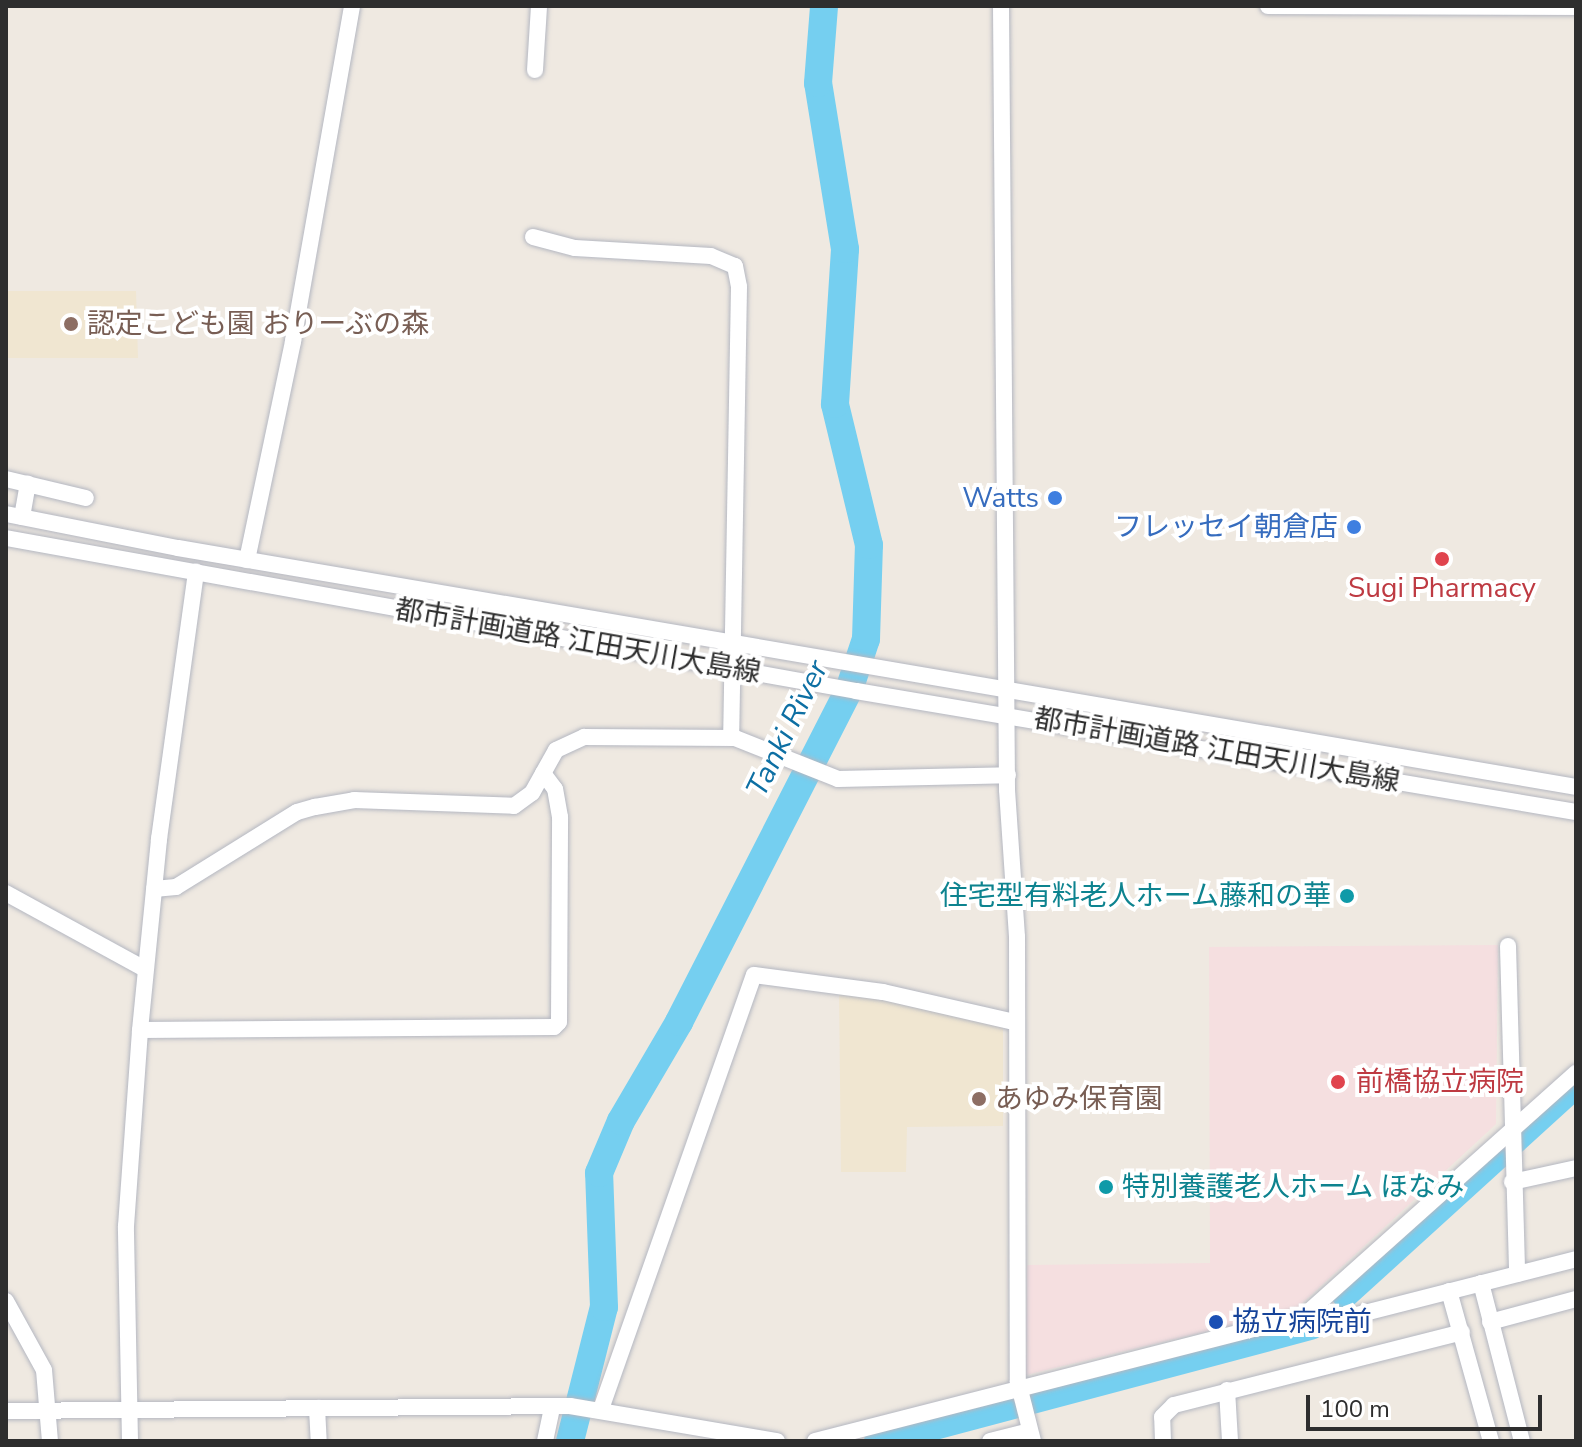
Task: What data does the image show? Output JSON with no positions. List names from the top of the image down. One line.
{"streets":{"street":["都市計画道路 江田天川大島線"]},"water":["Tanki River"],"places":["認定こども園 おりーぶの森","Watts","フレッセイ朝倉店","Sugi Pharmacy","住宅型有料老人ホーム藤和の華","前橋協立病院","あゆみ保育園","特別養護老人ホーム ほなみ","協立病院前"],"scale_bar":"100 m"}
